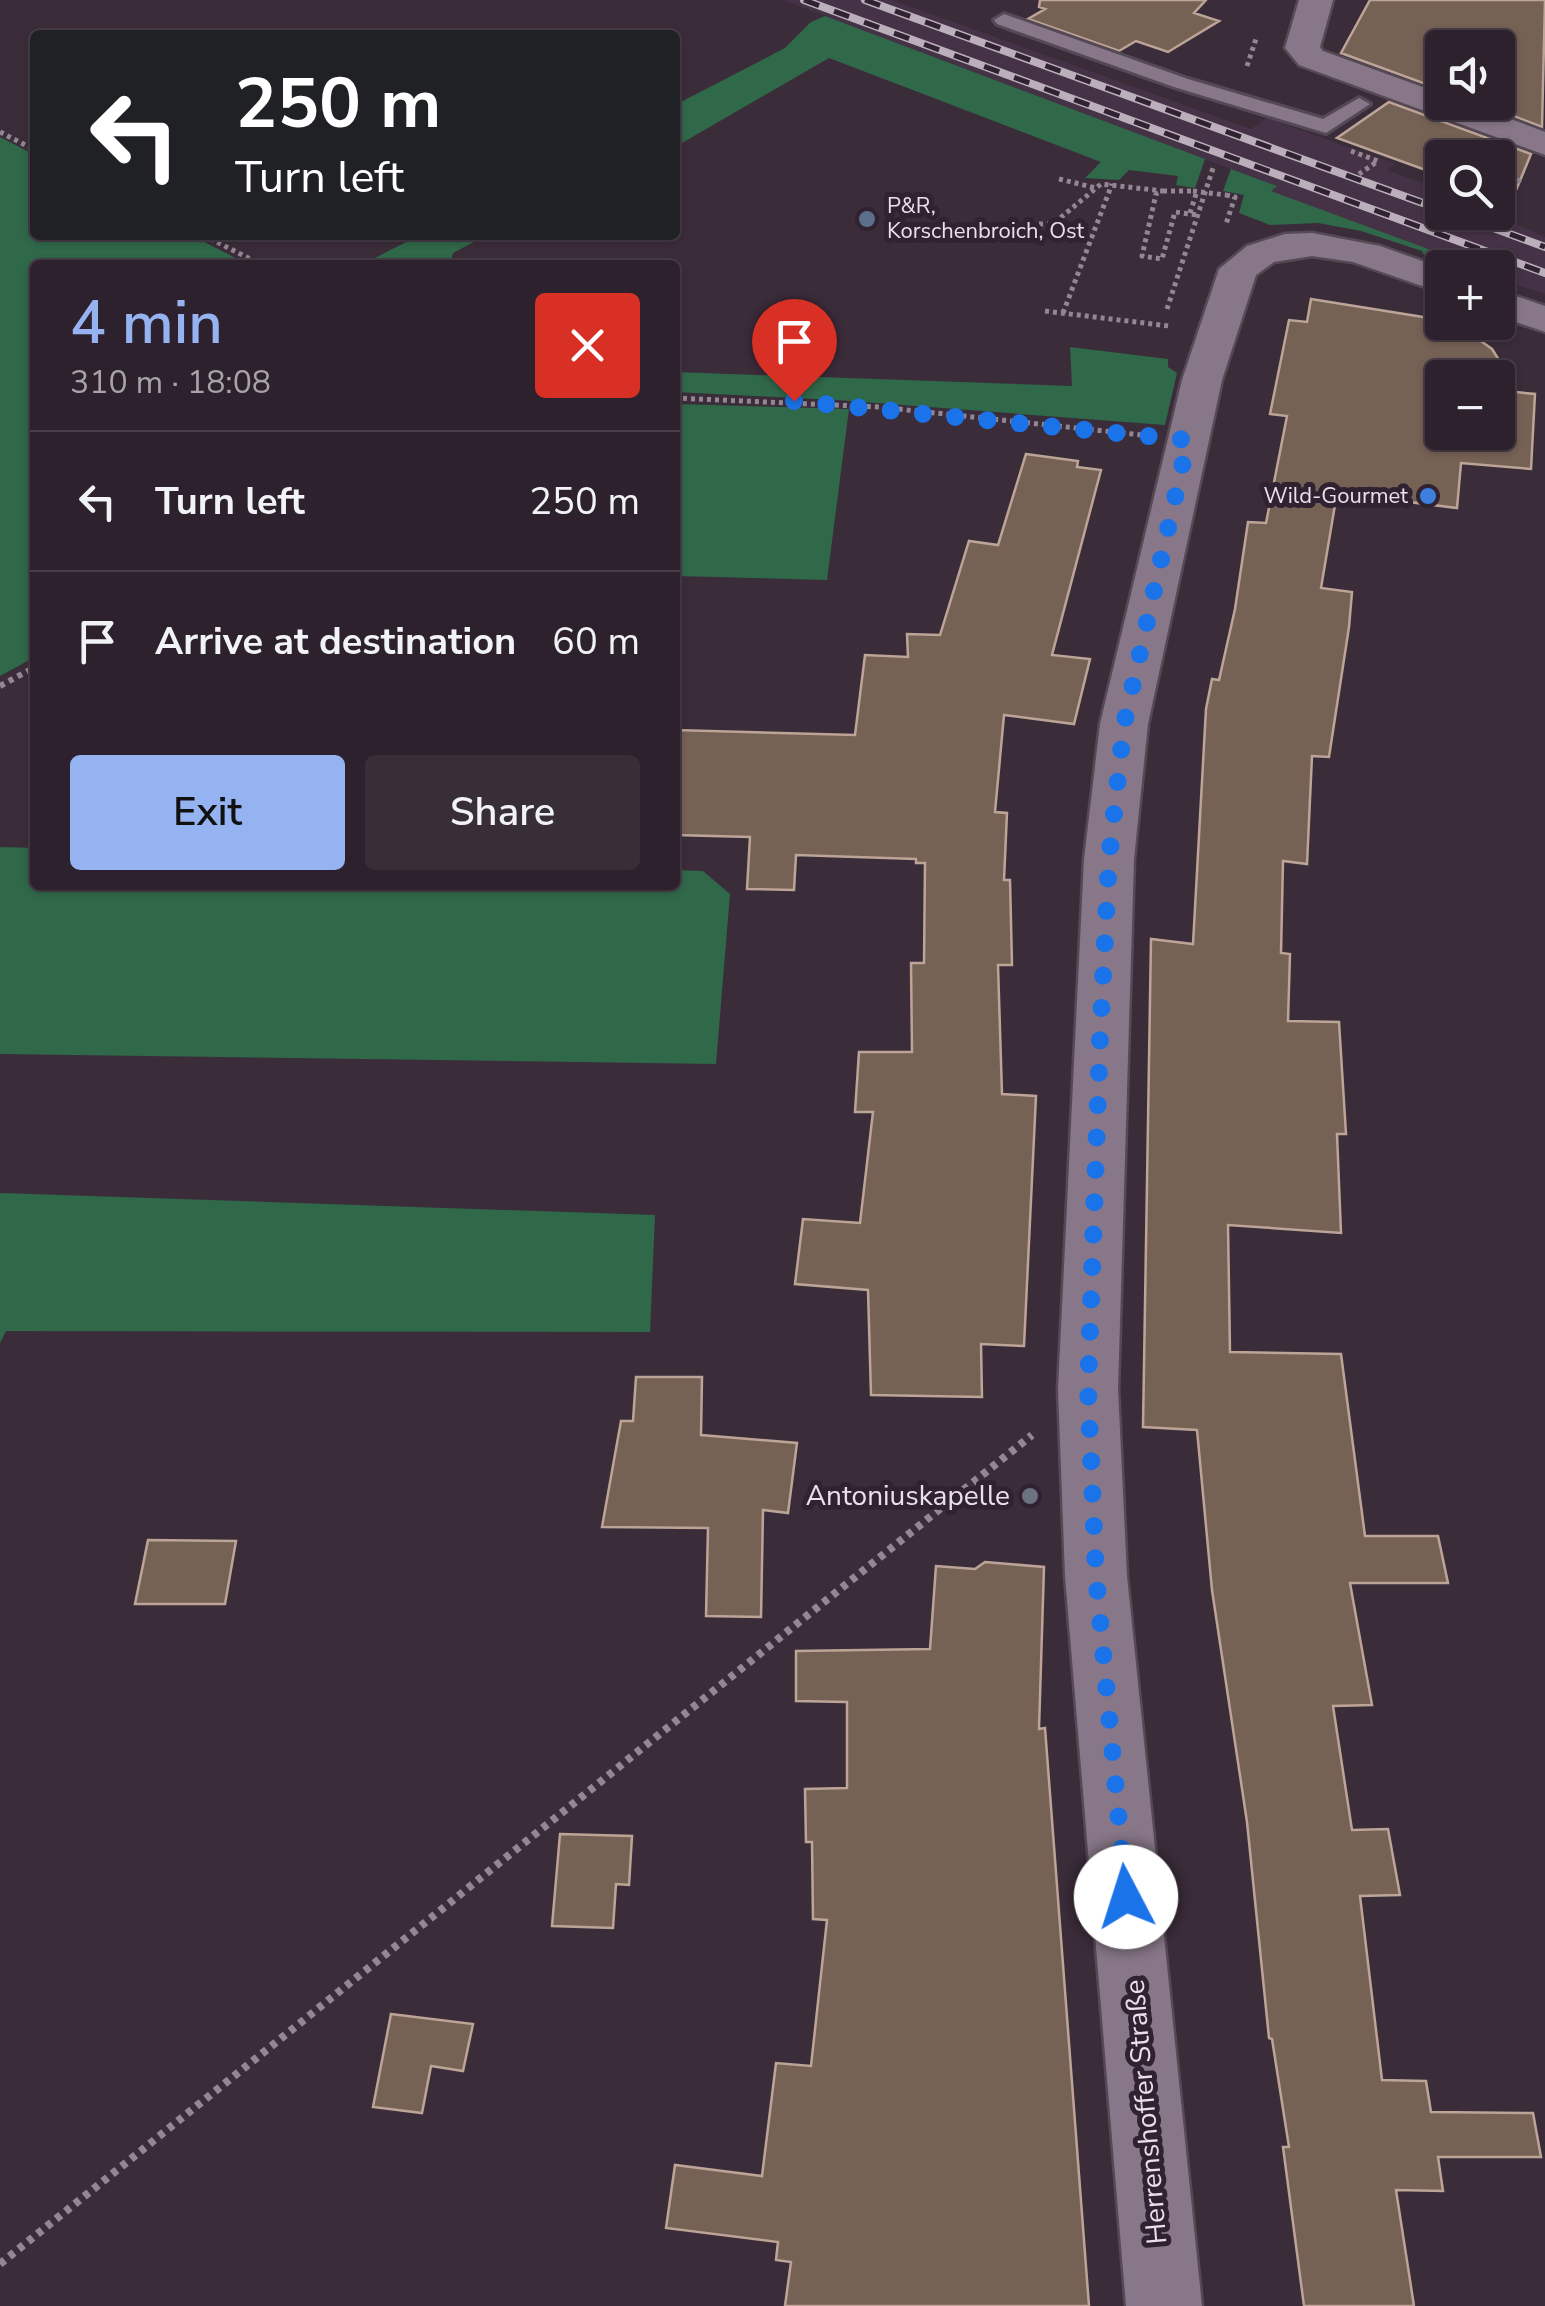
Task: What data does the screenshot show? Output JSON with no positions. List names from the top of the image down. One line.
{"streets":{"street":["Herrenshoffer Straße"]},"places":["P&R, Korschenbroich, Ost","Wild-Gourmet","Antoniuskapelle"],"page":{"map_buttons":["+","−"],"turn":["250 m","Turn left"],"heading":["4 min","310 m · 18:08"],"list":[{"name":"Turn left","value":"250 m"},{"name":"Arrive at destination","value":"60 m"}],"buttons":["Exit","Share"]}}
